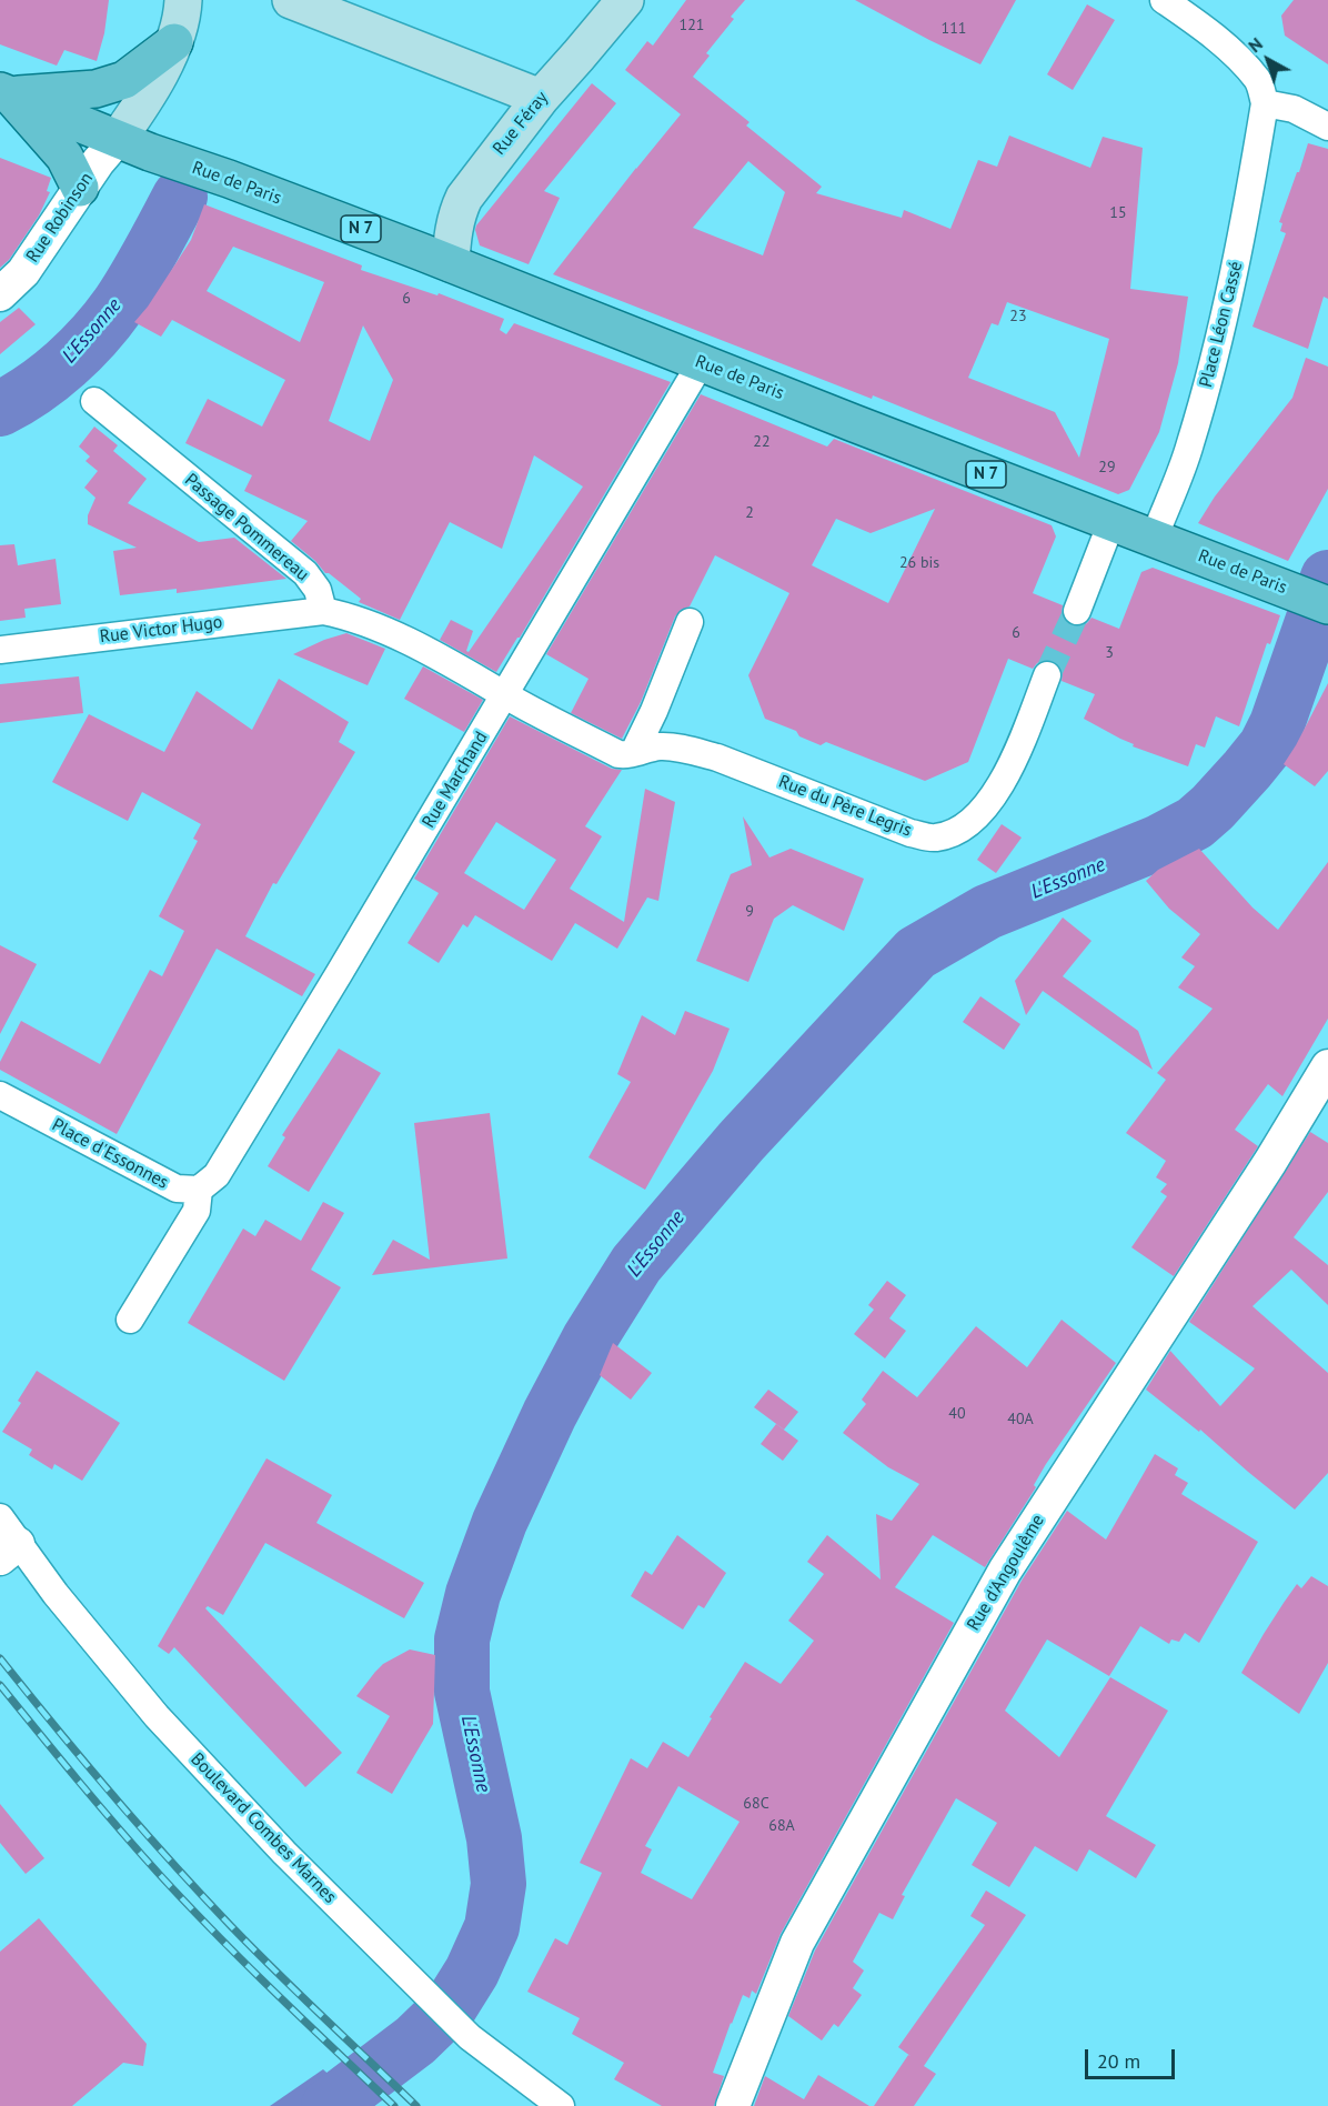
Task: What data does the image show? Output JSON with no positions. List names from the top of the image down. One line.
{"streets":{"main road":["Rue Féray","Rue de Paris","N 7"],"street":["Rue Robinson","Place Léon Cassé","Passage Pommereau","Rue Victor Hugo","Rue Marchand","Rue du Père Legris","Place d'Essonnes","Rue d'Angoulême","Boulevard Combes Marnes"]},"crossings":[["Rue Féray","Rue de Paris"],["Rue de Paris","Rue Robinson"],["Rue de Paris","N 7"],["Rue de Paris","Place Léon Cassé"],["Rue de Paris","Rue Marchand"],["Rue Robinson","N 7"],["Passage Pommereau","Rue Victor Hugo"],["Rue Marchand","Rue du Père Legris"],["Rue Marchand","Place d'Essonnes"]],"water":["L'Essonne"],"house_numbers":["121","111","15","6","23","22","29","2","26 bis","6","3","9","40","40A","68C","68A"],"scale_bar":"20 m","north":"top left"}
